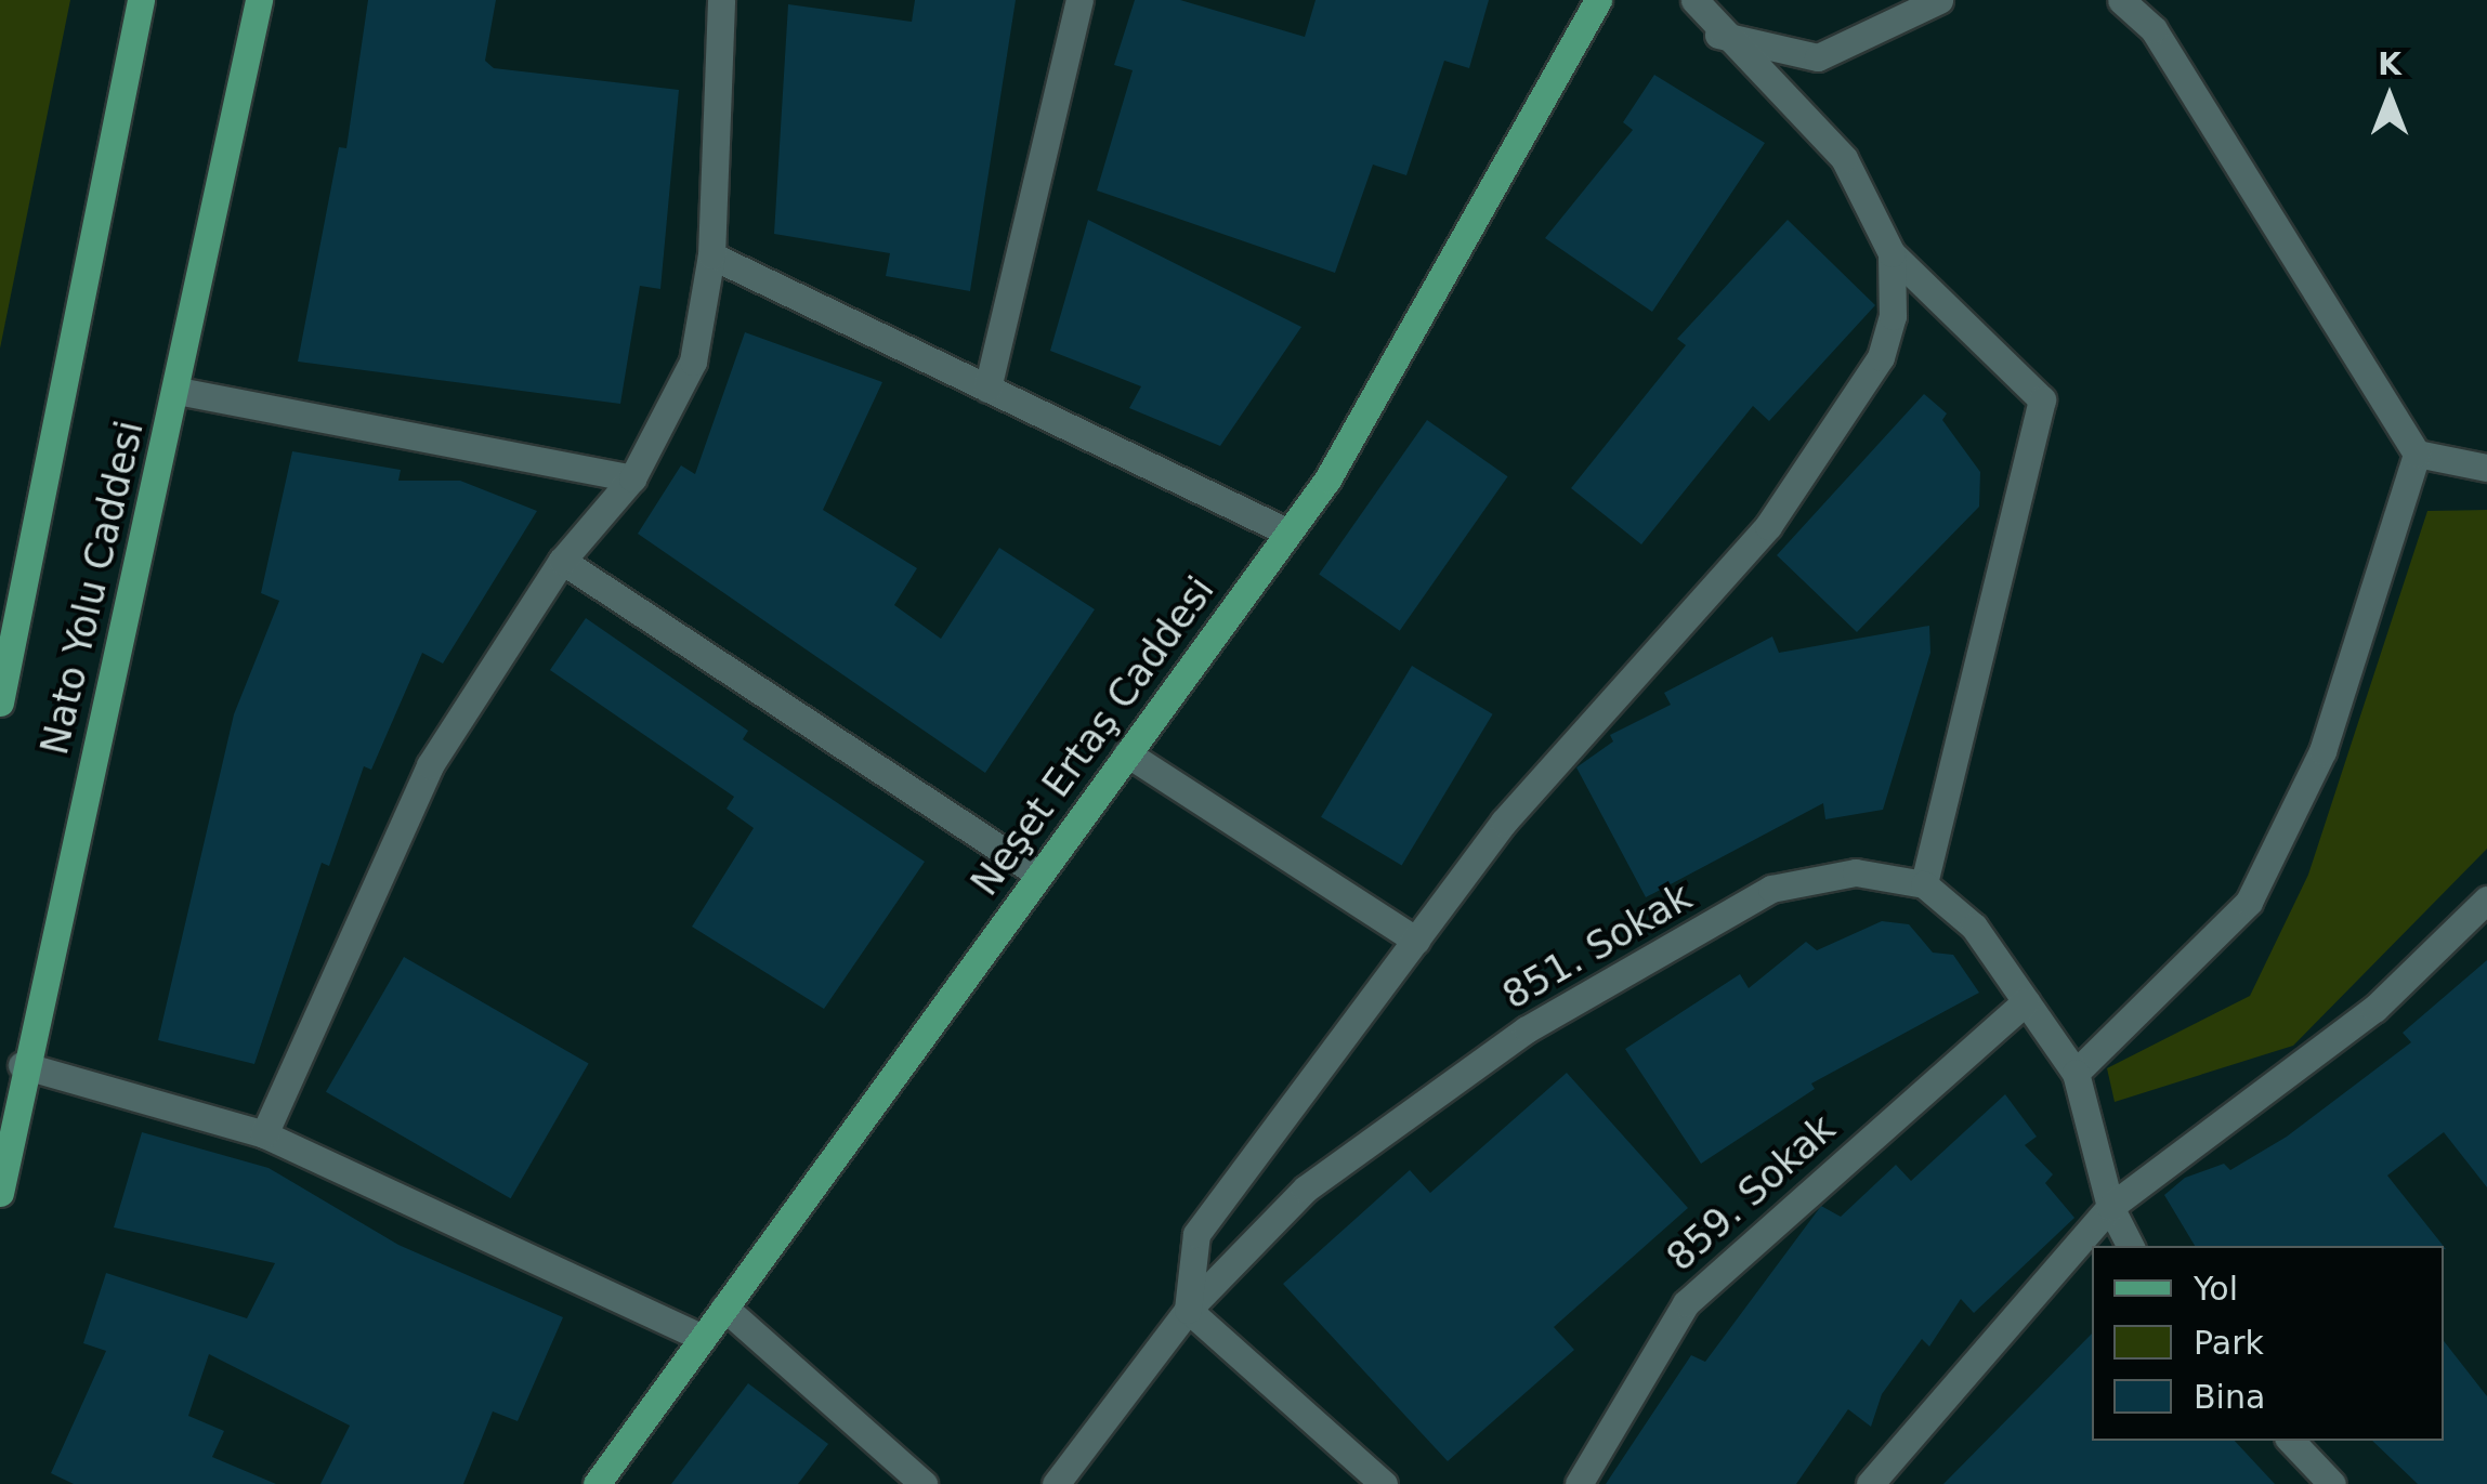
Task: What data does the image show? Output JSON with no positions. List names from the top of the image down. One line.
{"streets":{"main road":["Nato Yolu Caddesi","Neşet Ertaş Caddesi"],"street":["851. Sokak","859. Sokak"]},"crossings":[["851. Sokak","859. Sokak"]],"legend":["Yol","Park","Bina"],"north":"top"}
